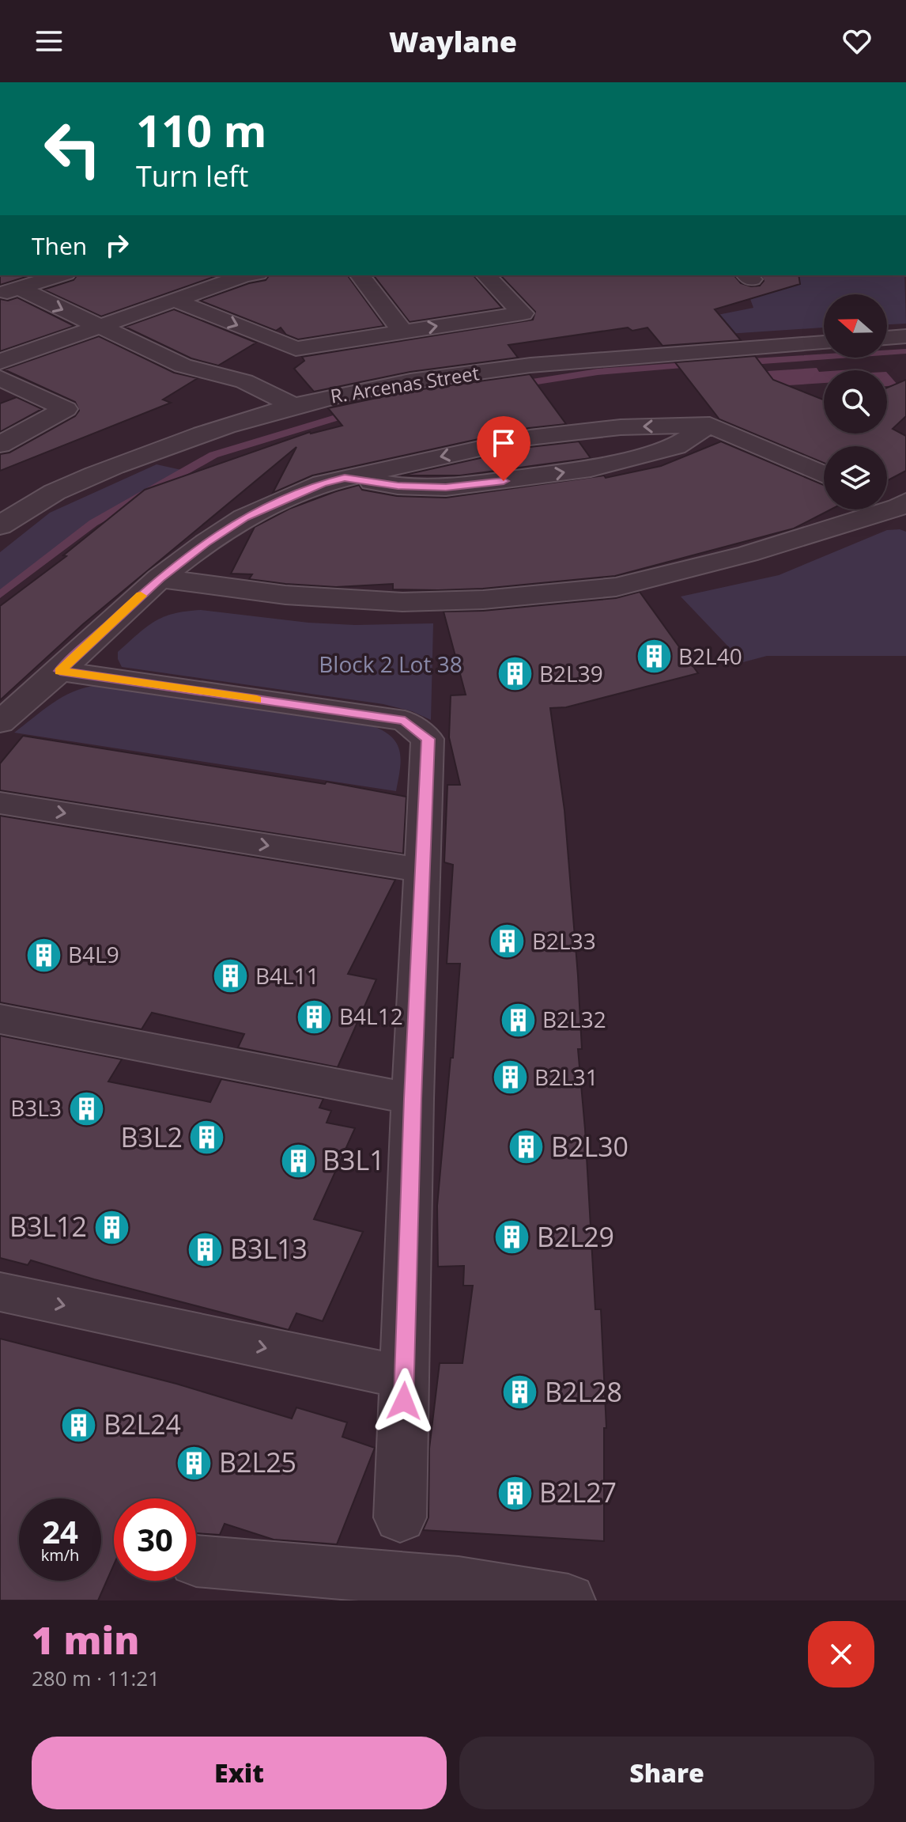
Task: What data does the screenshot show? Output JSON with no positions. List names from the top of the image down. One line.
{"streets":{"street":["R. Arcenas Street"]},"parks":["Block 2 Lot 38"],"places":{"building":["B2L40","B2L39","B2L33","B4L9","B4L11","B4L12","B2L32","B2L31","B3L3","B3L2","B2L30","B3L1","B3L12","B2L29","B3L13","B2L28","B2L24","B2L25","B2L27"]},"north":"left","page":{"header":"Waylane","turn":["110 m","Turn left"],"then":"Then","speed":"24 km/h","limit":"30","heading":["1 min","280 m · 11:21"],"buttons":["Exit","Share"]}}
